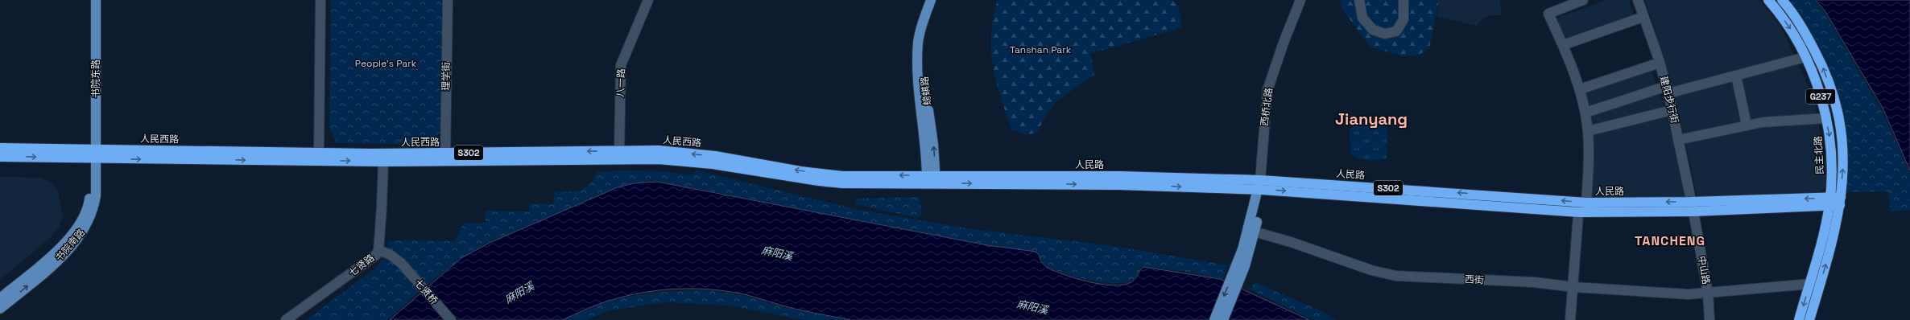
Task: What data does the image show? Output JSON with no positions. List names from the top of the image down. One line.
{"streets":{"highway":["G237","人民西路","S302","民主北路","人民路"],"main road":["书院东路","螃蜞路","书院南路"],"street":["理学街","八一路","建阳步行街","西桥北路","七贤路","中山路","西街","七贤桥"]},"crossings":[["理学街","人民西路"],["书院东路","人民西路"],["书院东路","书院南路"],["八一路","人民西路"],["螃蜞路","人民西路"],["螃蜞路","人民路"],["G237","人民路"],["G237","西街"],["建阳步行街","人民路"],["建阳步行街","中山路"],["西桥北路","人民路"],["人民西路","人民路"],["人民西路","书院南路"],["人民西路","七贤路"],["民主北路","人民路"],["民主北路","西街"],["人民路","中山路"],["七贤路","七贤桥"],["中山路","西街"]],"districts":["Jianyang","TANCHENG"],"water":["麻阳溪"],"parks":["Tanshan Park","People's Park"]}
